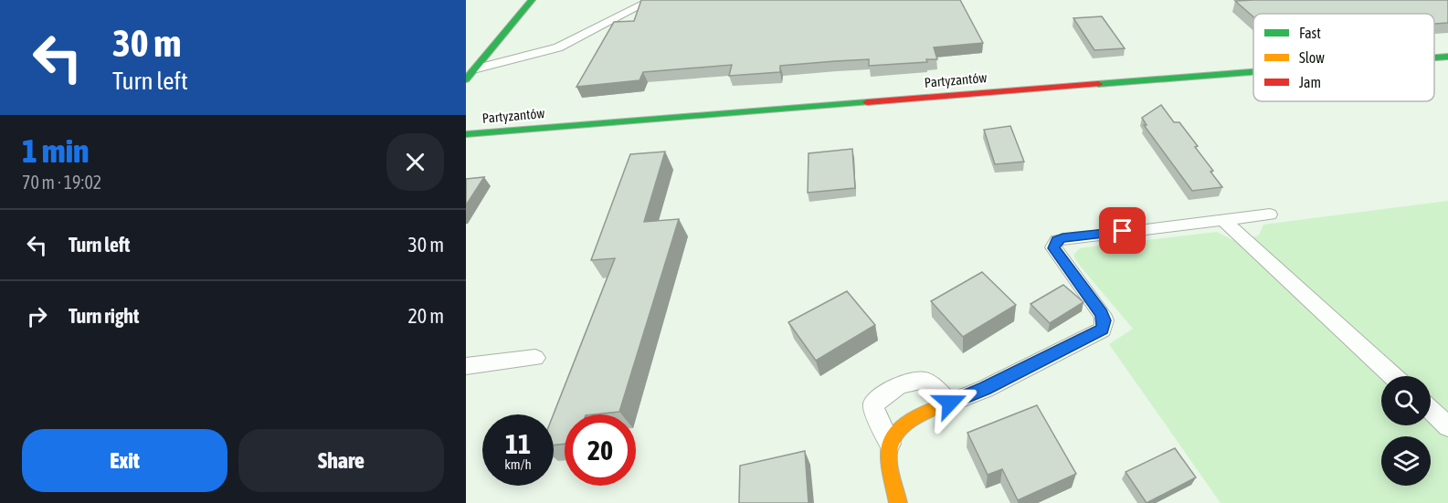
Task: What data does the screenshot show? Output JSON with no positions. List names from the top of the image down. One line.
{"streets":{"street":["Partyzantów"]},"legend":["Fast","Slow","Jam"],"page":{"turn":["30 m","Turn left"],"heading":["1 min","70 m · 19:02"],"list":[{"name":"Turn left","value":"30 m"},{"name":"Turn right","value":"20 m"}],"speed":"11 km/h","limit":"20","buttons":["Exit","Share"]}}
